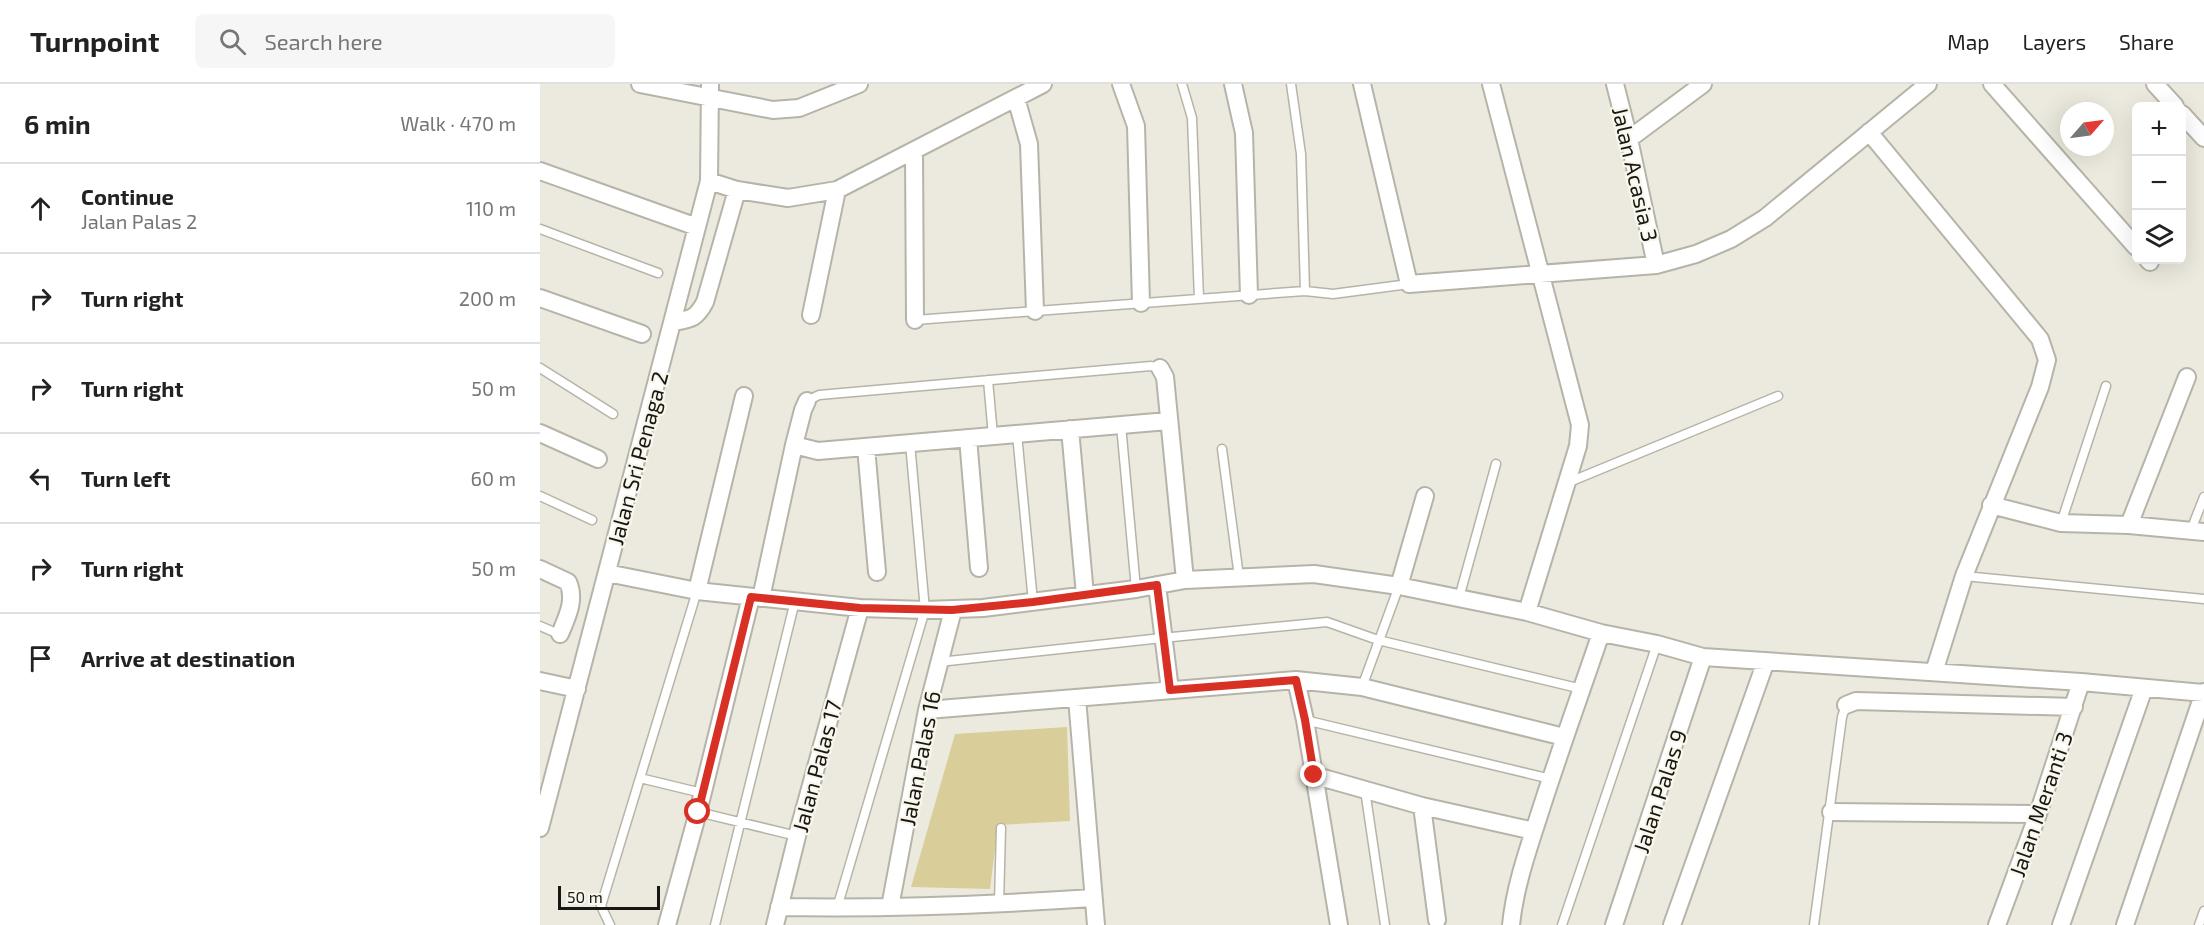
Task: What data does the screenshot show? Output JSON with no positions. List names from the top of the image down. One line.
{"streets":{"street":["Jalan Acasia 3","Jalan Sri Penaga 2","Jalan Palas 16","Jalan Palas 17","Jalan Palas 9","Jalan Meranti 3"]},"scale_bar":"50 m","north":"top right","page":{"header":"Turnpoint","search":"Search here","nav":["Map","Layers","Share"],"heading":["6 min","Walk · 470 m"],"map_buttons":["+","−"],"list":[["Continue","Jalan Palas 2","110 m"],["Turn right","200 m"],["Turn right","50 m"],["Turn left","60 m"],["Turn right","50 m"],"Arrive at destination"],"scale":"50 m"}}
